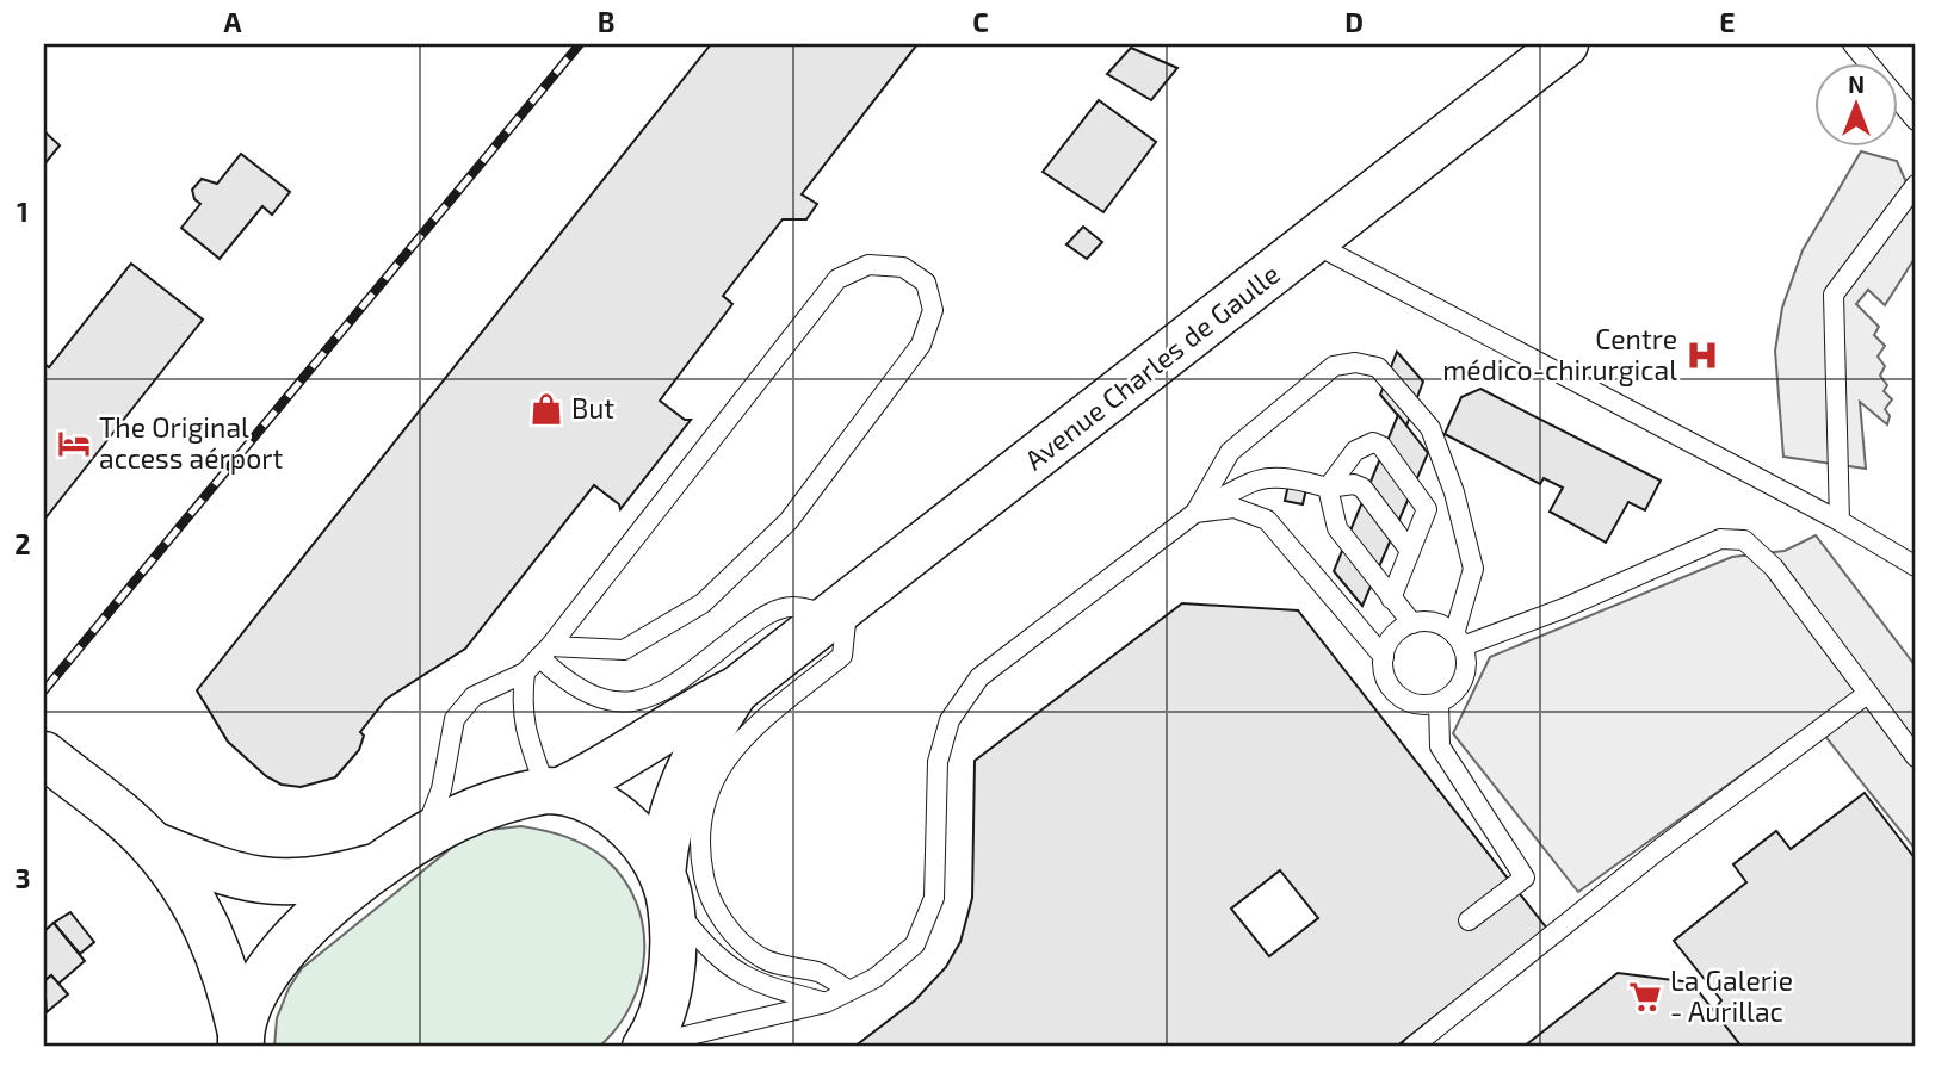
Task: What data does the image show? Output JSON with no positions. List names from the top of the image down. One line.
{"streets":{"main road":["Avenue Charles de Gaulle"]},"places":{"hospital":["Centre médico-chirurgical"],"shop":["But"],"hotel":["The Original access aérport"],"supermarket":["La Galerie - Aurillac"]},"north":"top","grid":{"columns":["A","B","C","D","E"],"rows":["1","2","3"]}}
